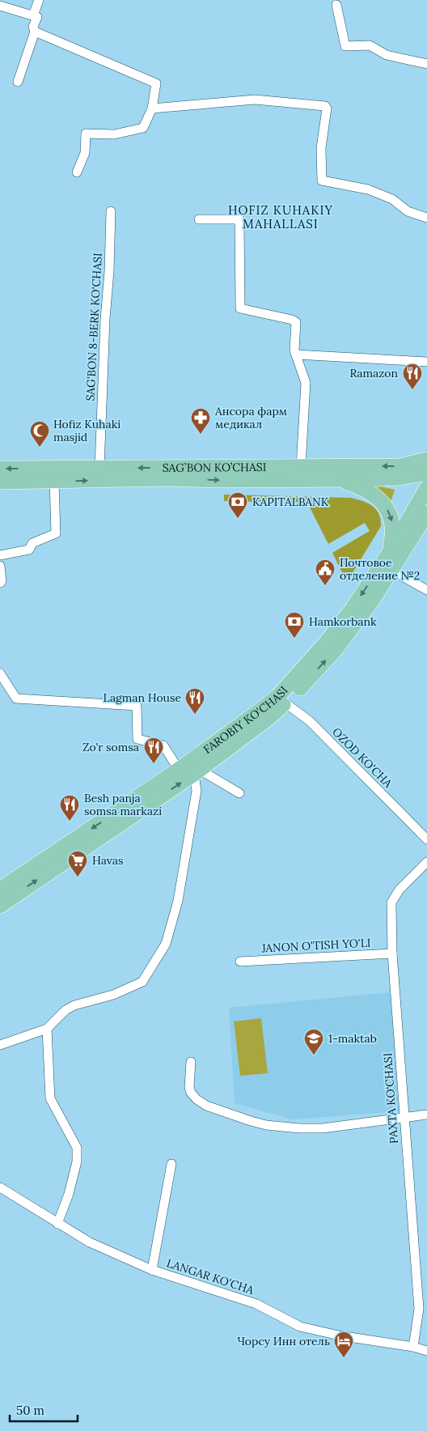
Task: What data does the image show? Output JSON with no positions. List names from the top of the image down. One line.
{"streets":{"main road":["SAG’BON KO’CHASI","FAROBIY KO'CHASI"],"street":["SAG'BON 8-BERK KO'CHASI","OZOD KO'CHA","JANON O'TISH YO'LI","PAXTA KO‘CHASI","LANGAR KO'CHA"]},"crossings":[["SAG'BON 8-BERK KO'CHASI","SAG’BON KO’CHASI"],["FAROBIY KO'CHASI","OZOD KO'CHA"],["JANON O'TISH YO'LI","PAXTA KO‘CHASI"],["PAXTA KO‘CHASI","LANGAR KO'CHA"]],"districts":["HOFIZ KUHAKIY MAHALLASI"],"places":{"restaurant":["Ramazon","Lagman House","Zo'r somsa","Besh panja somsa markazi"],"pharmacy":["Ансора фарм медикал"],"mosque":["Hofiz Kuhaki masjid"],"bank":["KAPITALBANK","Hamkorbank"],"public building":["Почтовое отделение №2"],"supermarket":["Havas"],"school or university":["1-maktab"],"hotel":["Чорсу Инн отель"]},"scale_bar":"50 m"}
